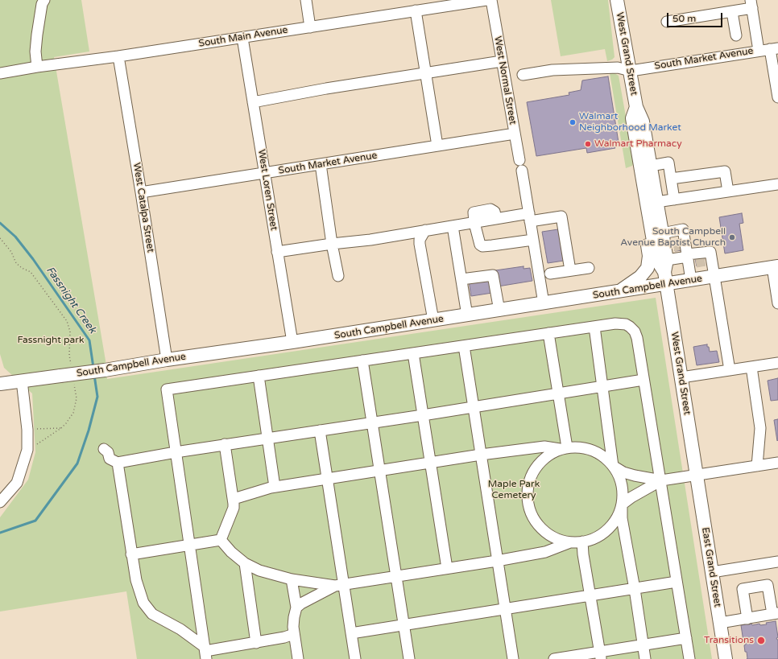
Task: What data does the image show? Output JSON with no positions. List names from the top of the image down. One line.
{"streets":{"main road":["West Grand Street","South Campbell Avenue","East Grand Street"],"street":["South Main Avenue","South Market Avenue","West Normal Street","West Loren Street","West Catalpa Street"]},"crossings":[["South Main Avenue","West Loren Street"],["South Main Avenue","West Catalpa Street"],["West Grand Street","South Market Avenue"],["West Grand Street","South Campbell Avenue"],["West Grand Street","East Grand Street"],["South Market Avenue","West Normal Street"],["South Market Avenue","West Loren Street"],["South Market Avenue","West Catalpa Street"],["West Normal Street","South Campbell Avenue"],["West Loren Street","South Campbell Avenue"],["West Catalpa Street","South Campbell Avenue"]],"water":["Fassnight Creek"],"parks":["Fassnight park","Maple Park Cemetery"],"places":["Walmart Neighborhood Market","Walmart Pharmacy","South Campbell Avenue Baptist Church","Transitions"],"scale_bar":"50 m"}
